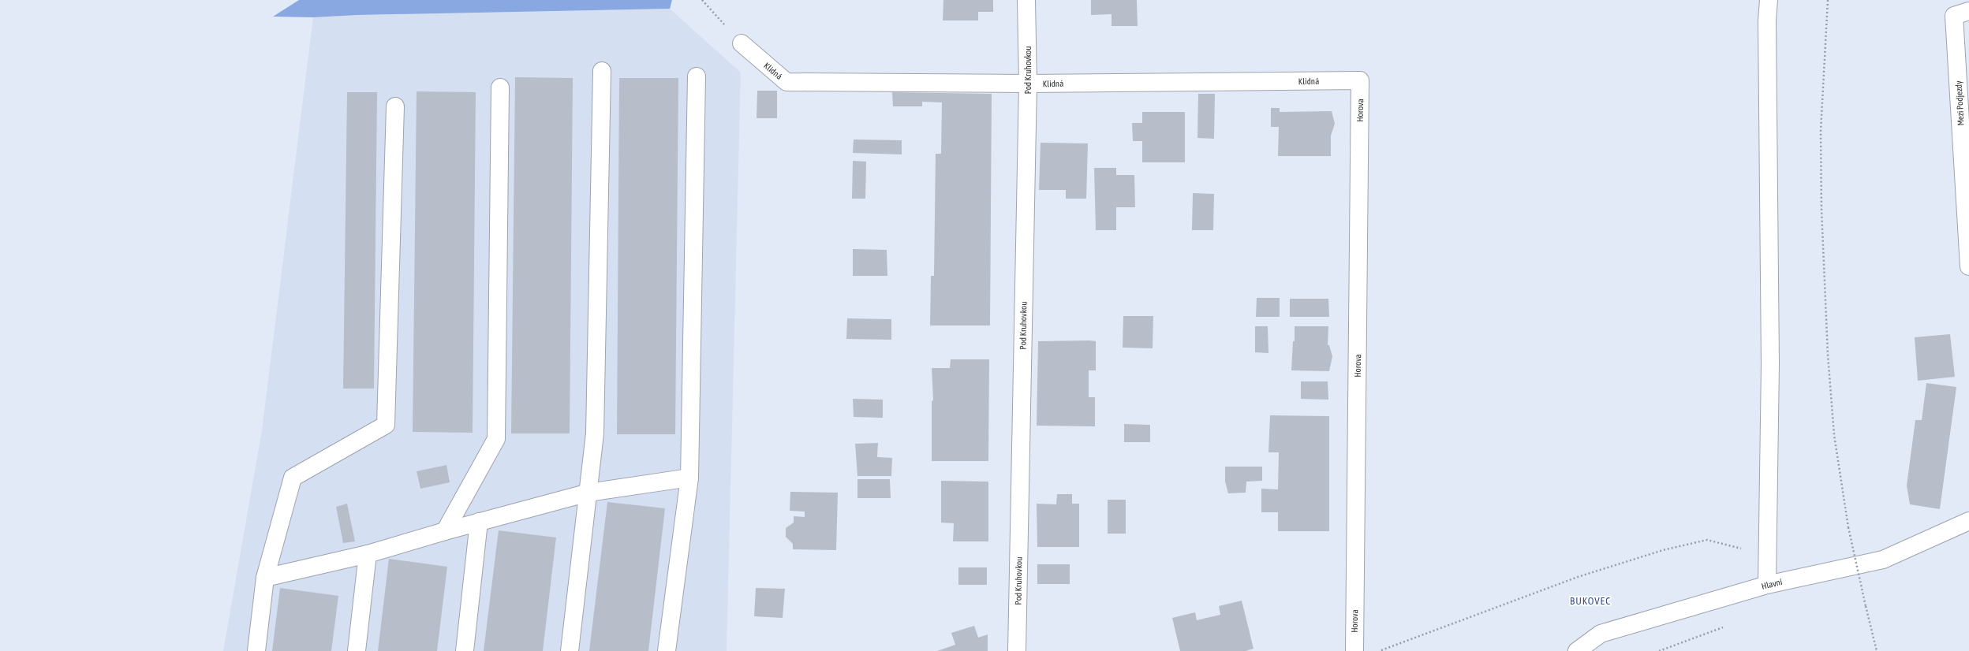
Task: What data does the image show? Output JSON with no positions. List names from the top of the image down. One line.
{"streets":{"street":["Pod Kruhovkou","Klidná","Mezi Podjezdy","Horova","Hlavní"]},"crossings":[["Pod Kruhovkou","Klidná"],["Klidná","Horova"]],"districts":["BUKOVEC"]}
